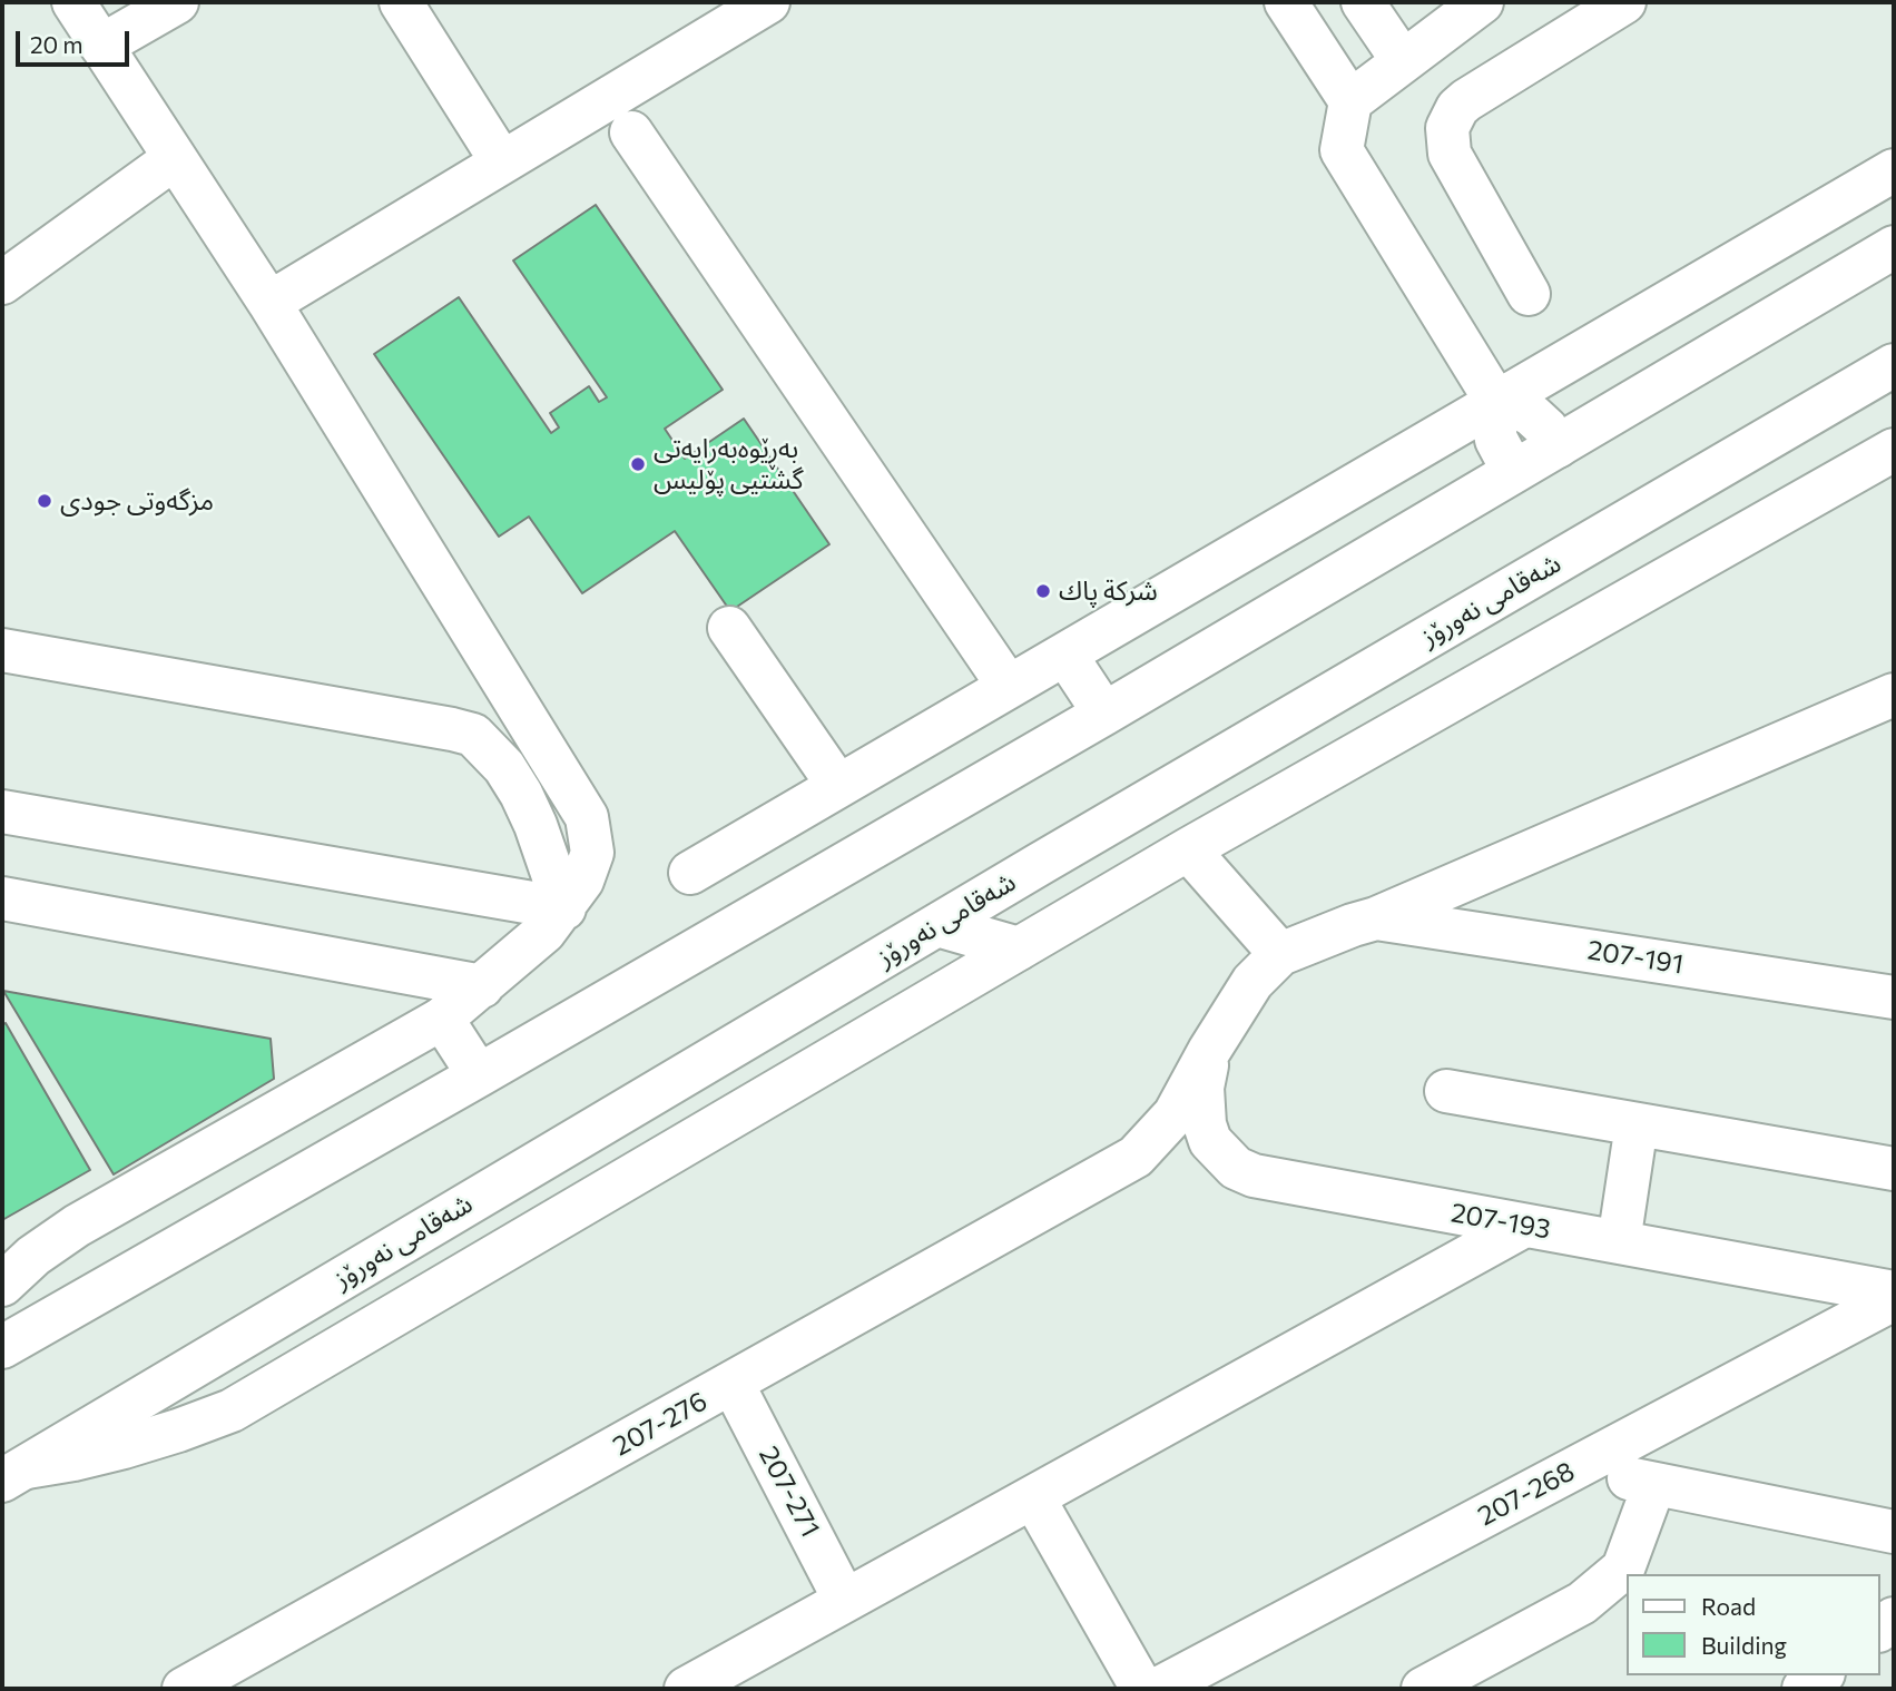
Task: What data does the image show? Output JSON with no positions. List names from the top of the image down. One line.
{"streets":{"street":["شەقامی نەورۆز","207-191","207-193","207-276","207-271","207-268"]},"crossings":[["207-193","207-276"],["207-276","207-271"]],"places":["بەڕێوەبەرایەتی گشتیی پۆلیس","مزگەوتی جودی","شركة پاك"],"legend":["Road","Building"],"scale_bar":"20 m"}
